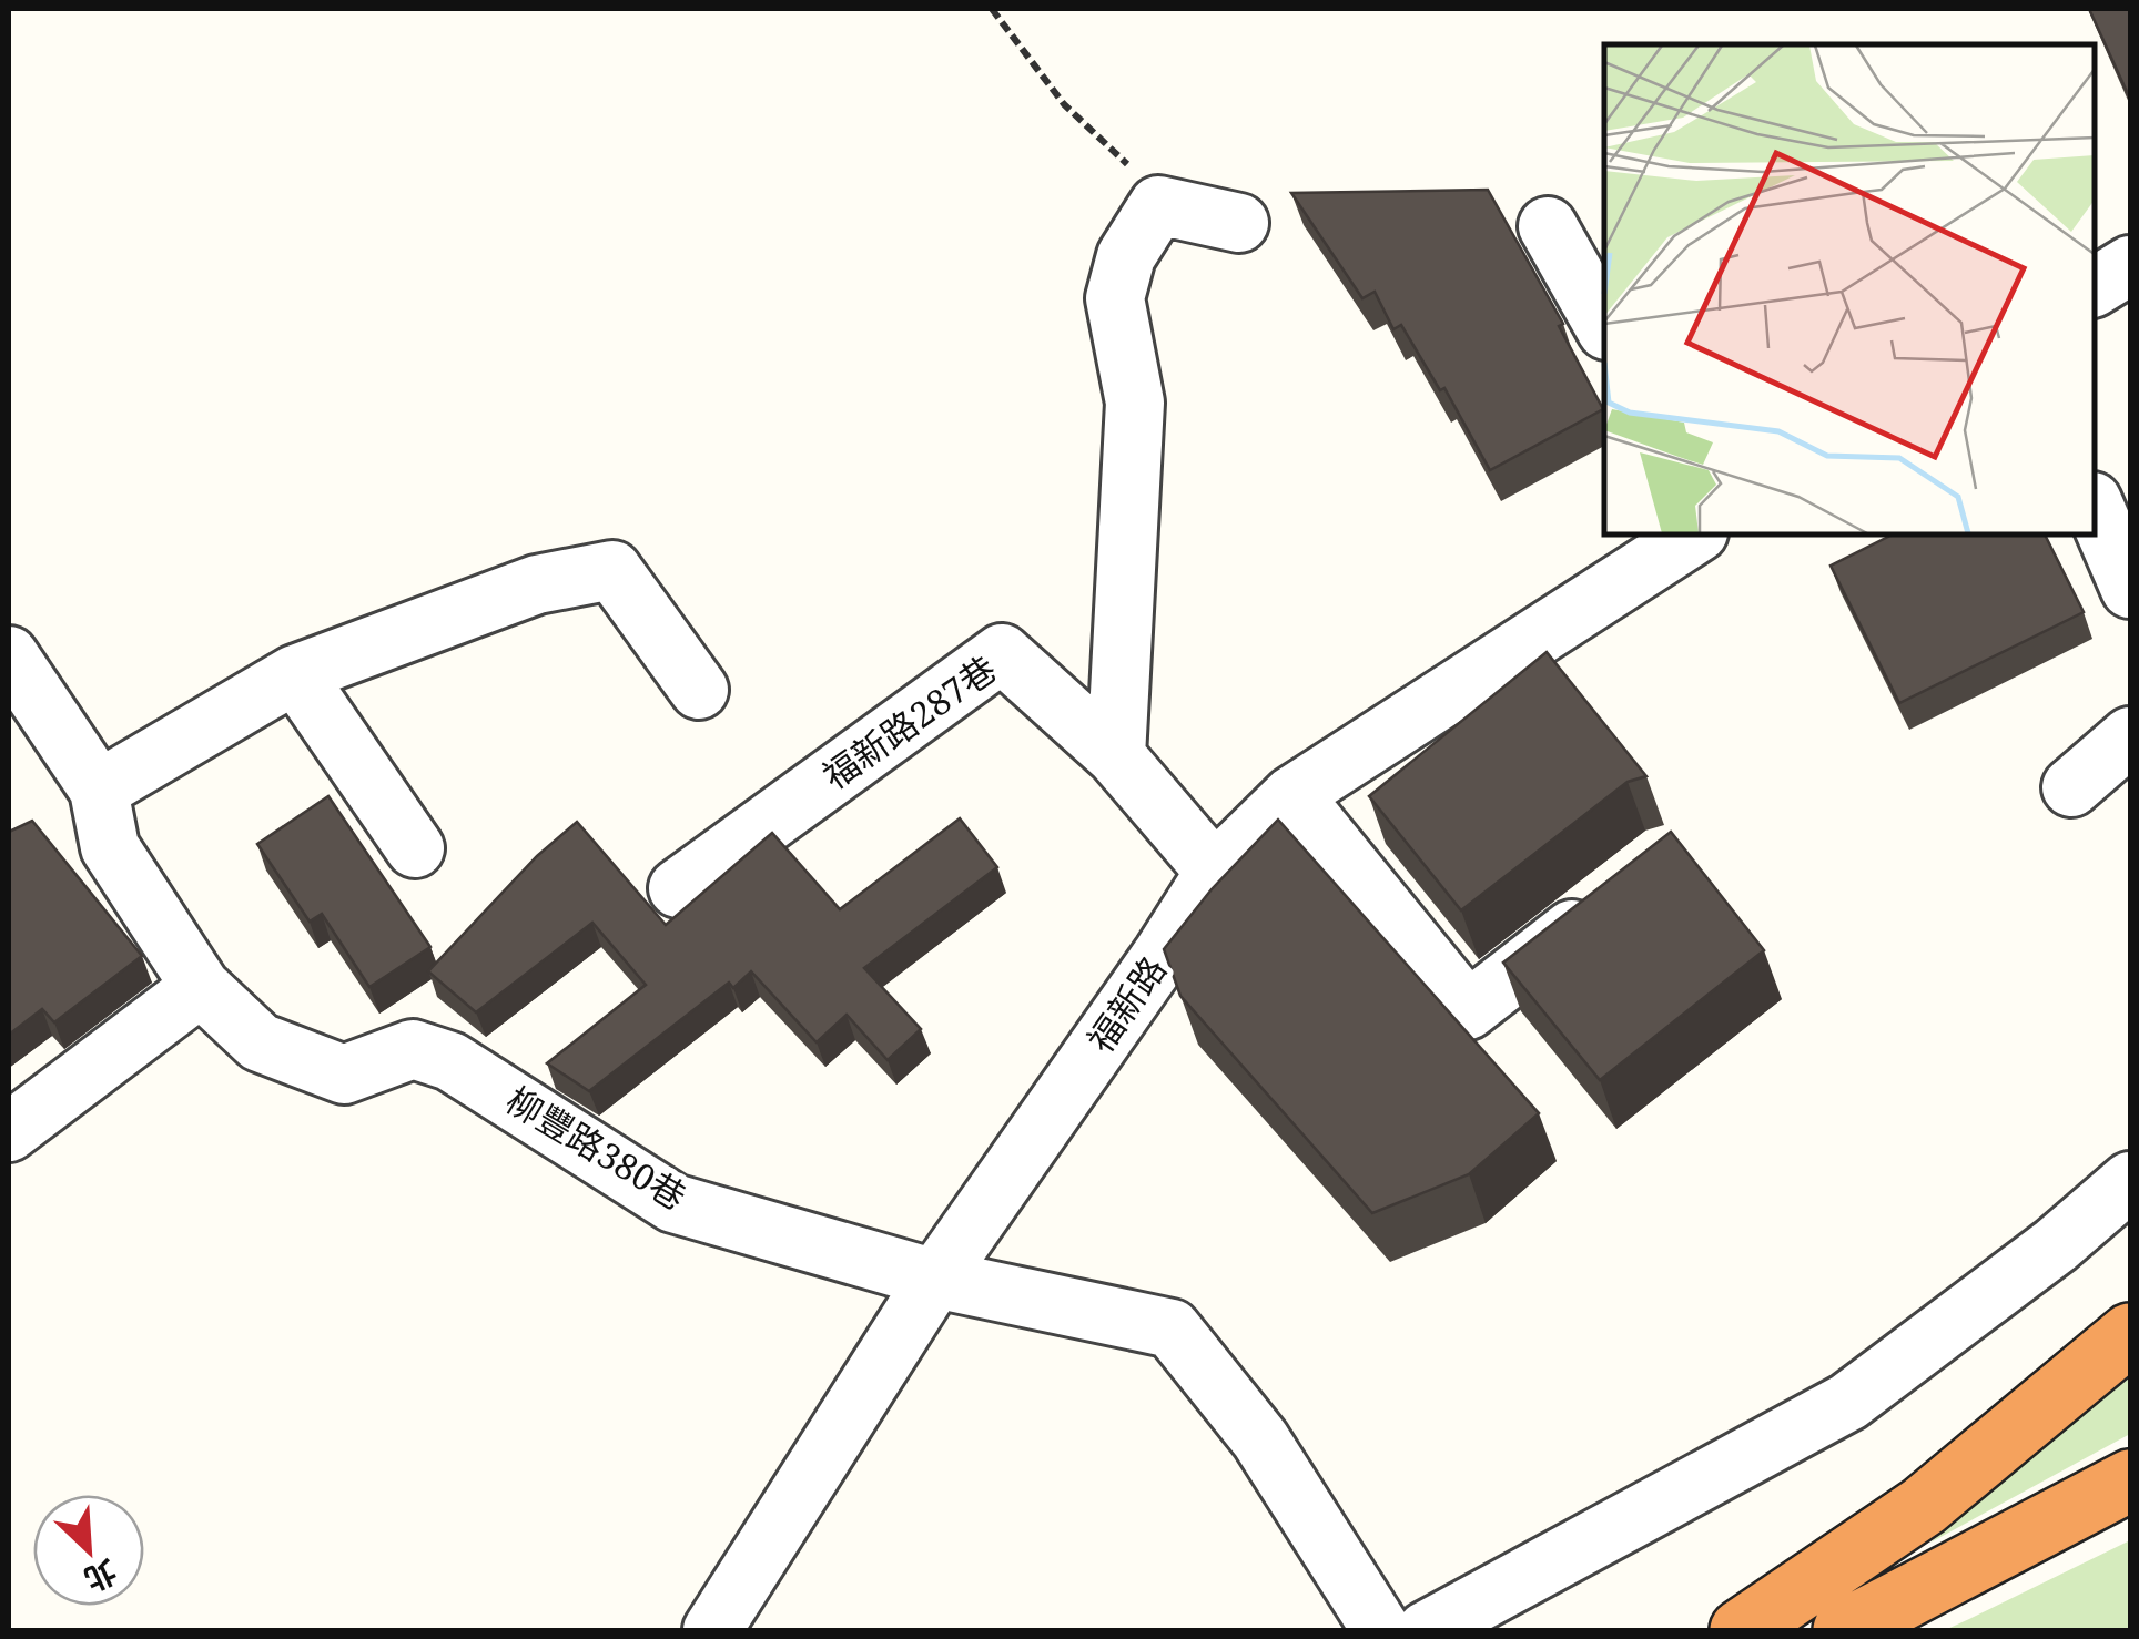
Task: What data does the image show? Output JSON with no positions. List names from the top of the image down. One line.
{"streets":{"street":["福新路287巷","福新路","柳豐路380巷"]},"crossings":[["福新路287巷","福新路"],["福新路","柳豐路380巷"]],"north":"bottom right"}
